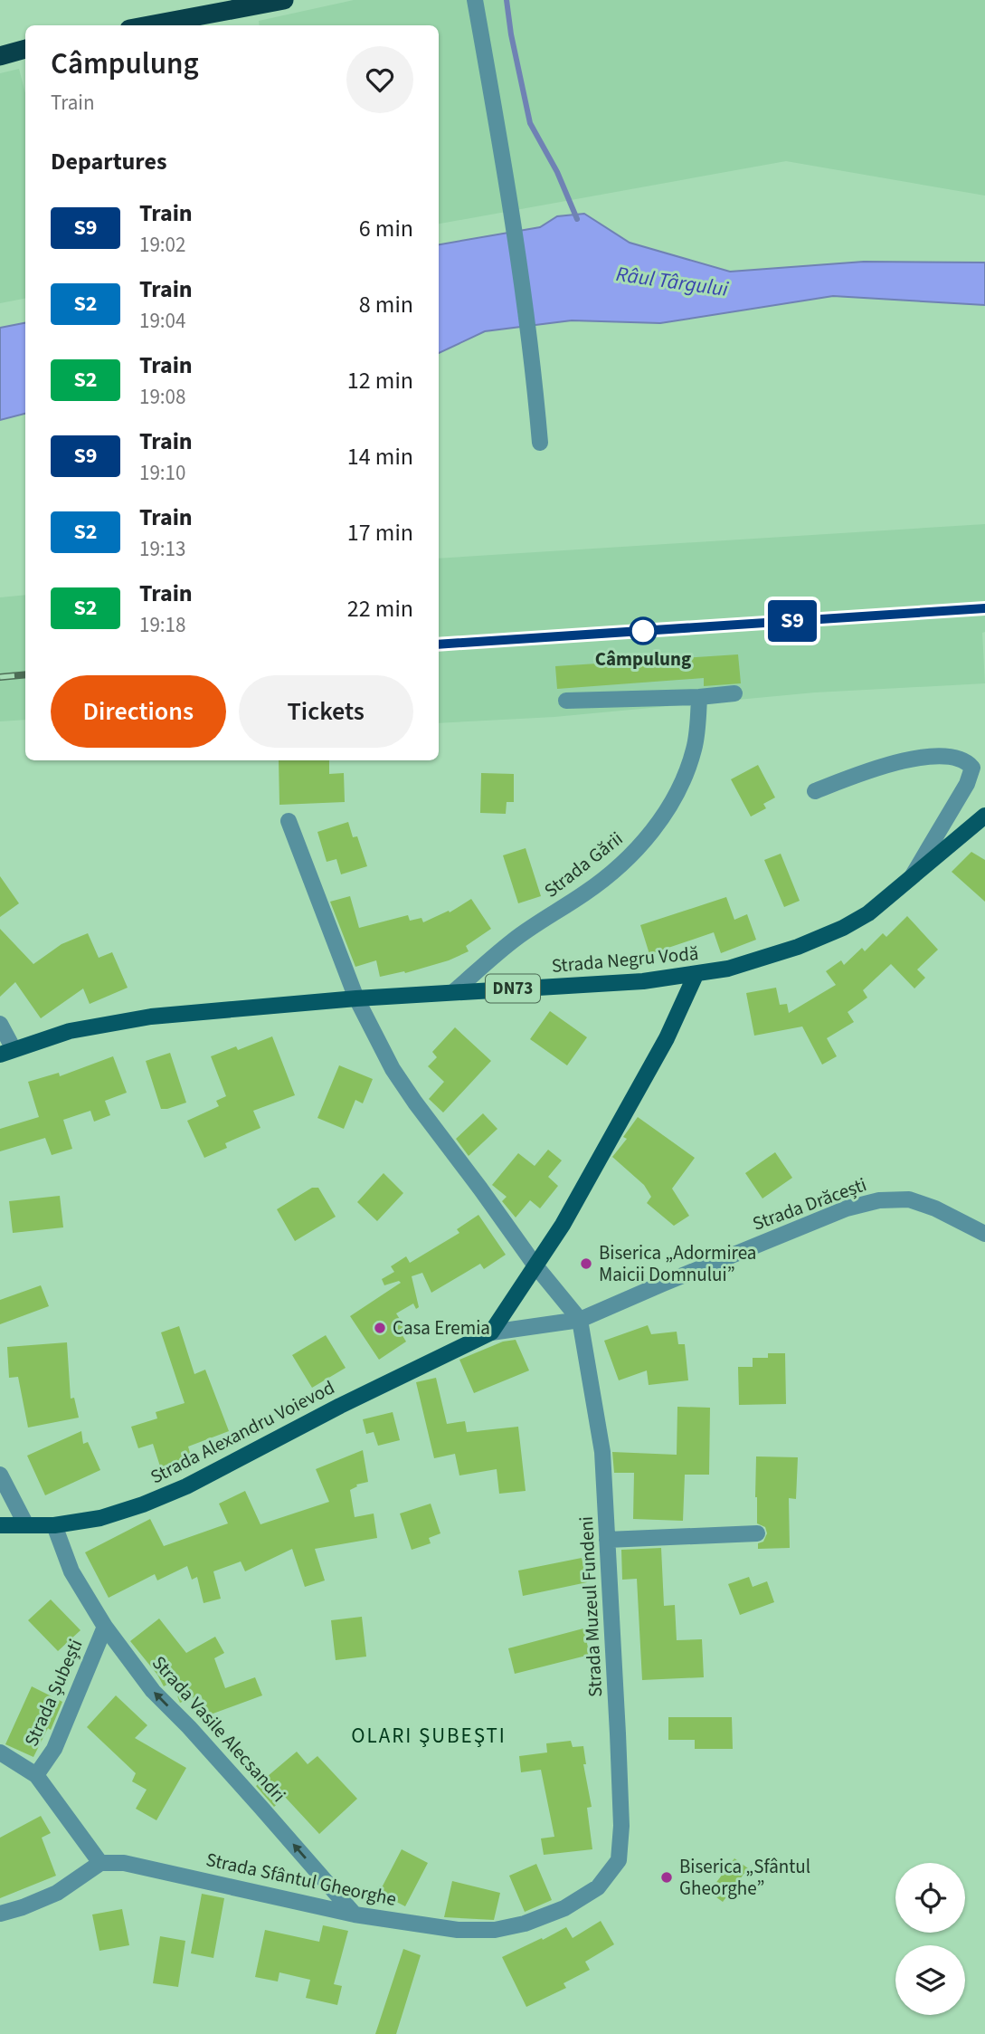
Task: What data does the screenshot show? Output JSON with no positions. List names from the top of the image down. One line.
{"streets":{"main road":["Strada Negru Vodă","DN73","Strada Alexandru Voievod"],"street":["Strada Gării","Strada Drăcești","Strada Muzeul Fundeni","Strada Șubești","Strada Vasile Alecsandri","Strada Sfântul Gheorghe"]},"crossings":[["Strada Gării","Strada Negru Vodă"],["Strada Drăcești","Strada Alexandru Voievod"],["Strada Drăcești","Strada Muzeul Fundeni"],["Strada Alexandru Voievod","Strada Vasile Alecsandri"],["Strada Muzeul Fundeni","Strada Sfântul Gheorghe"],["Strada Șubești","Strada Vasile Alecsandri"],["Strada Șubești","Strada Sfântul Gheorghe"],["Strada Vasile Alecsandri","Strada Sfântul Gheorghe"]],"one_way":["Strada Vasile Alecsandri"],"districts":["OLARI ŞUBEŞTI"],"water":["Râul Târgului"],"places":["Câmpulung","Biserica „Adormirea Maicii Domnului”","Casa Eremia","Biserica „Sfântul Gheorghe”"],"page":{"on_map":"S9","heading":[["Câmpulung","Train"],"Departures"],"list":[{"mark":"S9","name":"Train","note":"19:02","value":"6 min"},{"mark":"S2","name":"Train","note":"19:04","value":"8 min"},{"mark":"S2","name":"Train","note":"19:08","value":"12 min"},{"mark":"S9","name":"Train","note":"19:10","value":"14 min"},{"mark":"S2","name":"Train","note":"19:13","value":"17 min"},{"mark":"S2","name":"Train","note":"19:18","value":"22 min"}],"buttons":["Directions","Tickets"]}}
